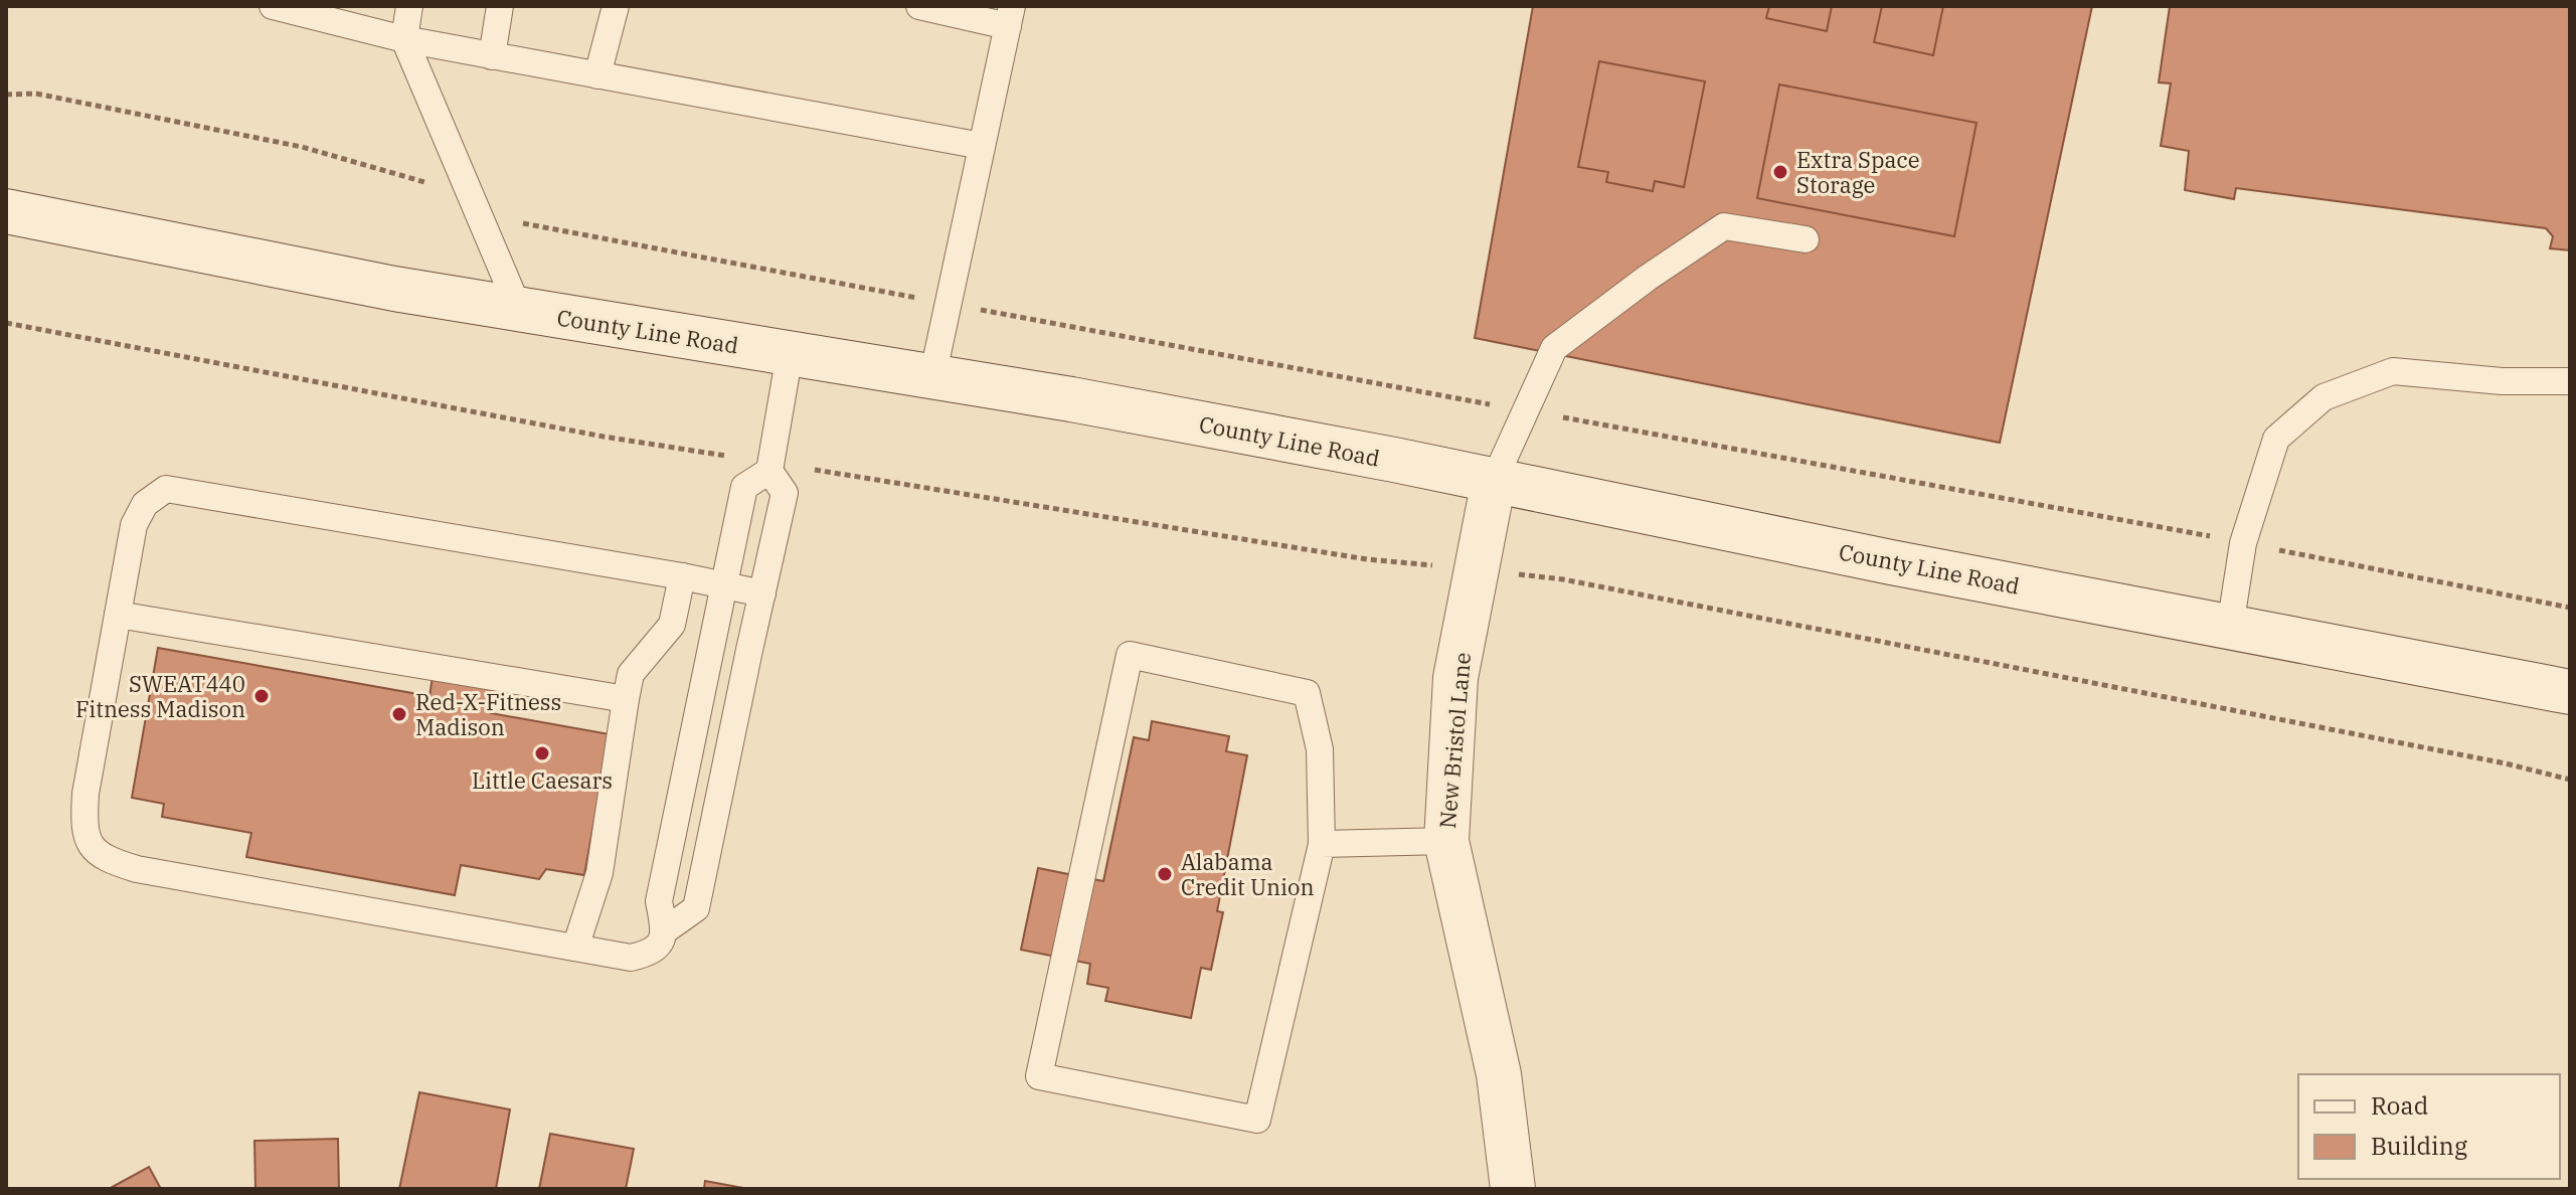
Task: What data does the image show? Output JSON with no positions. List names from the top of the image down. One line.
{"streets":{"main road":["County Line Road","New Bristol Lane"]},"crossings":[["County Line Road","New Bristol Lane"]],"places":["Extra Space Storage","SWEAT440 Fitness Madison","Red-X-Fitness Madison","Little Caesars","Alabama Credit Union"],"legend":["Road","Building"]}
